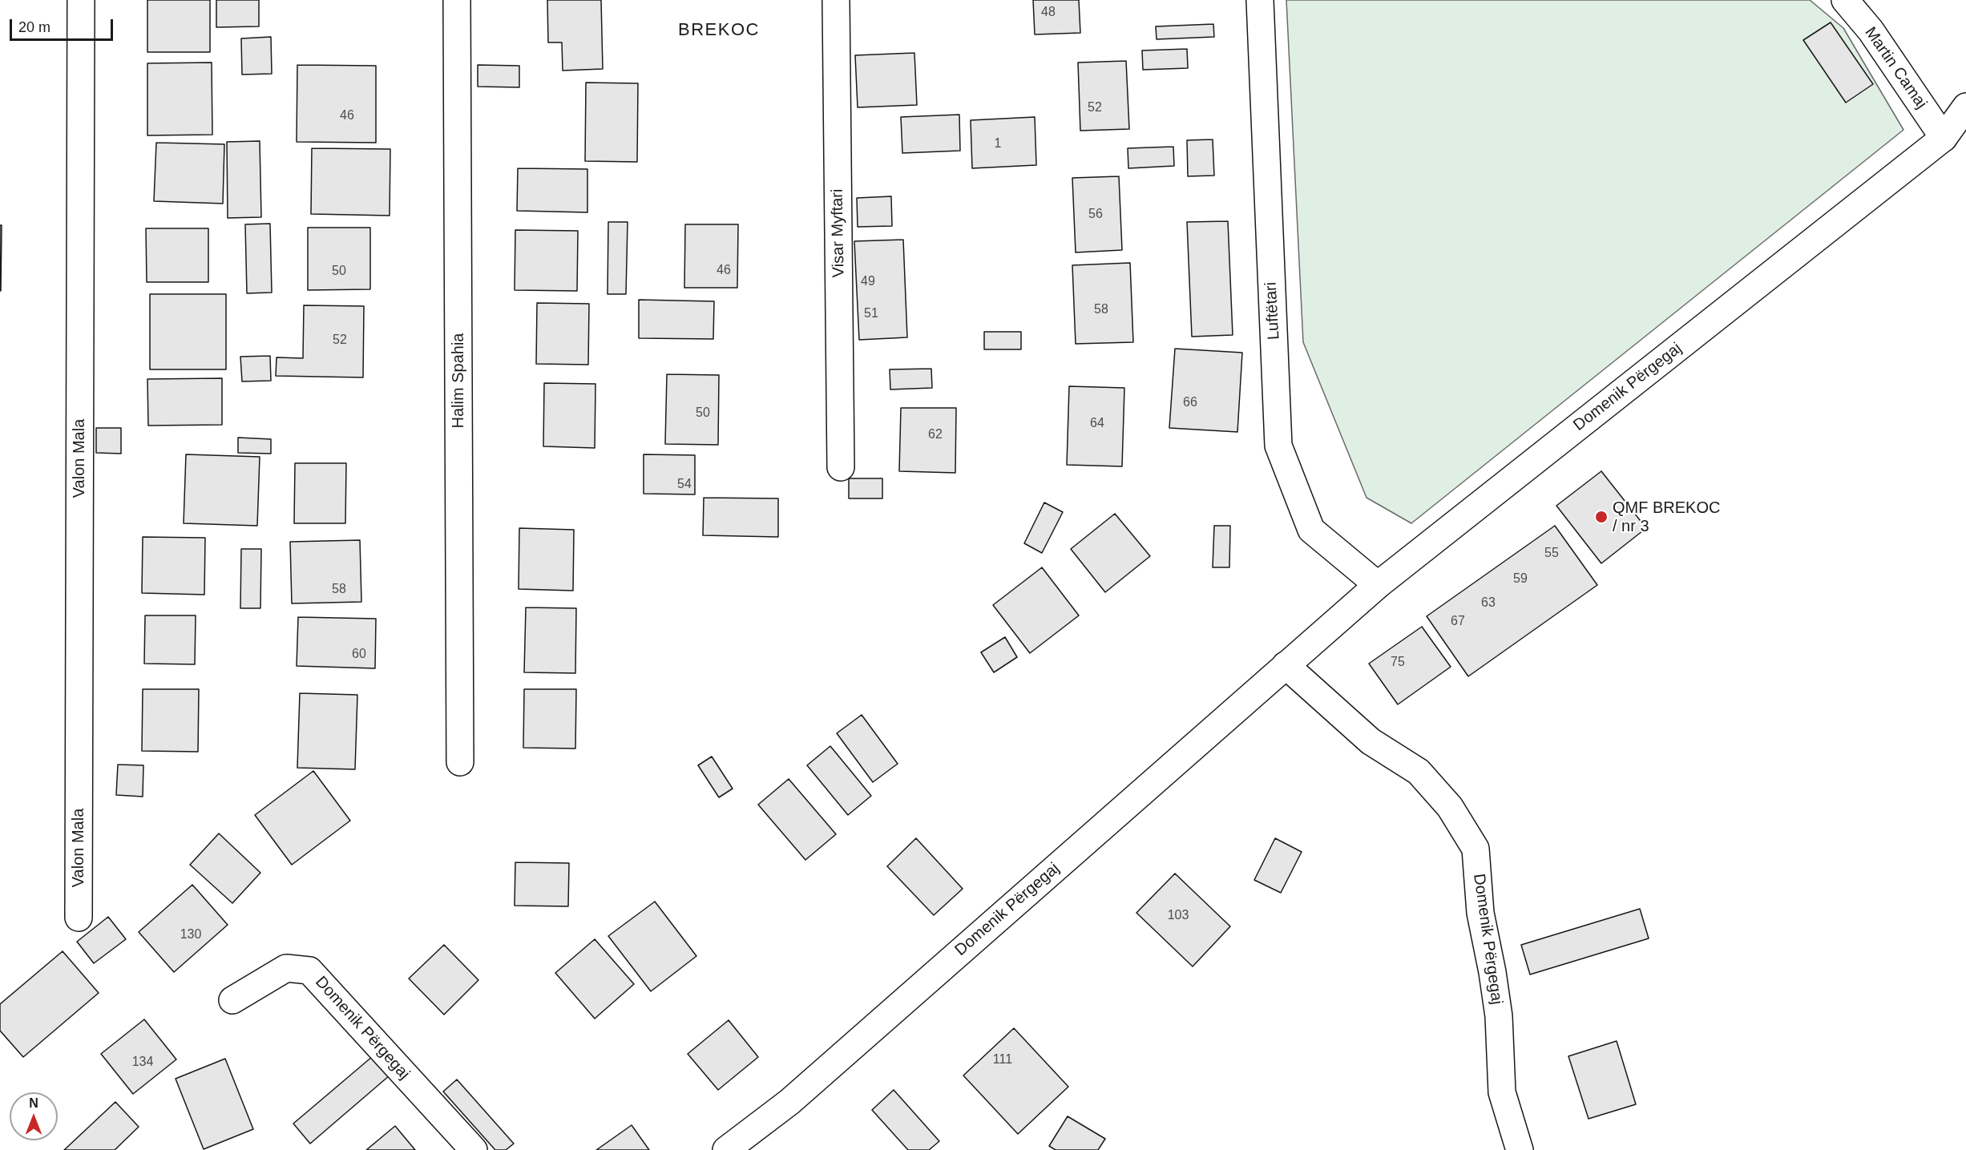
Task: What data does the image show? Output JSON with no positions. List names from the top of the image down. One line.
{"streets":{"street":["Martin Camaj","Visar Myftari","Luftëtari","Halim Spahia","Domenik Përgegaj","Valon Mala"]},"crossings":[["Martin Camaj","Domenik Përgegaj"],["Luftëtari","Domenik Përgegaj"]],"districts":["BREKOC"],"places":["QMF BREKOC / nr 3"],"house_numbers":["48","52","46","1","56","46","50","49","58","51","52","66","50","64","62","54","55","59","58","63","67","60","75","103","130","111","134"],"scale_bar":"20 m","north":"top"}
